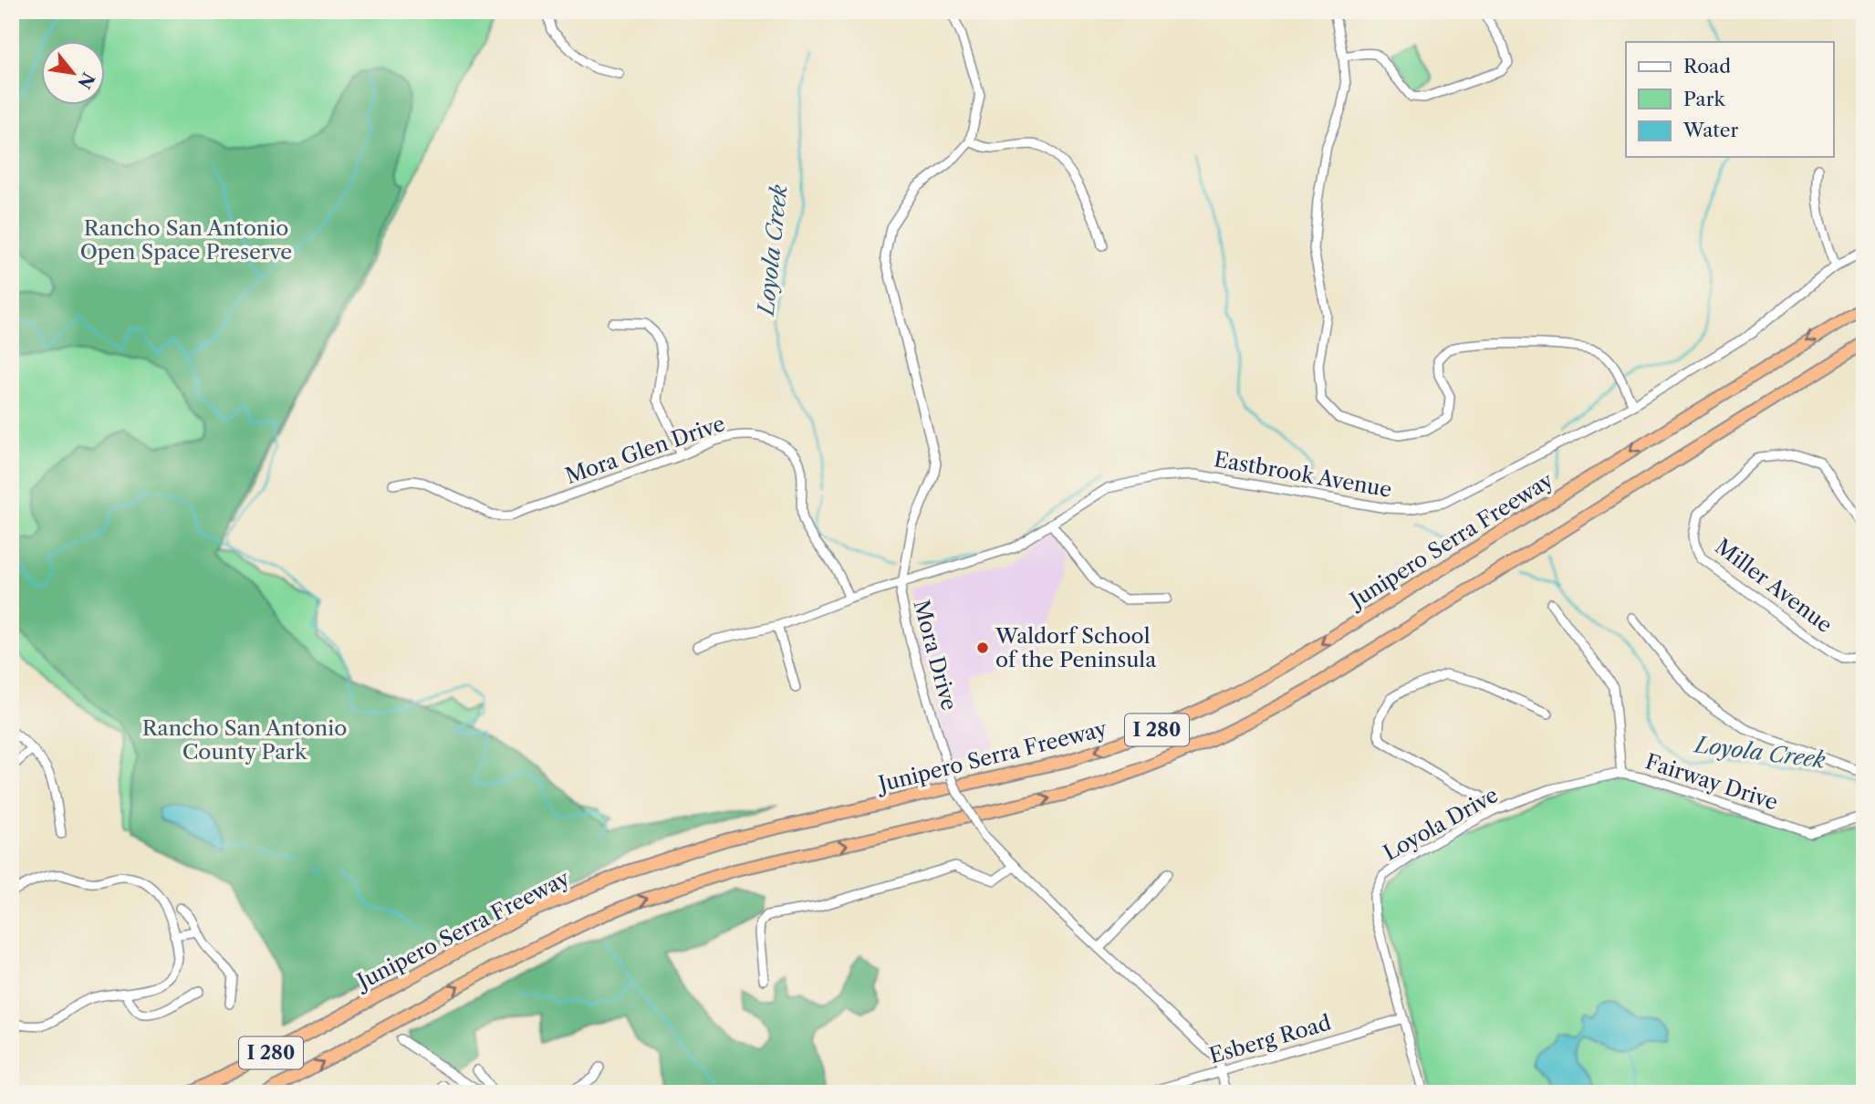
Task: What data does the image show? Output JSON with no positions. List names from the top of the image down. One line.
{"streets":{"highway":["Junipero Serra Freeway","I 280"],"street":["Mora Glen Drive","Eastbrook Avenue","Miller Avenue","Mora Drive","Fairway Drive","Loyola Drive","Esberg Road"]},"crossings":[["Mora Glen Drive","Eastbrook Avenue"],["Eastbrook Avenue","Mora Drive"],["Mora Drive","Esberg Road"],["Fairway Drive","Loyola Drive"],["Loyola Drive","Esberg Road"]],"water":["Loyola Creek"],"parks":["Rancho San Antonio Open Space Preserve","Rancho San Antonio County Park"],"places":["Waldorf School of the Peninsula"],"legend":["Road","Park","Water"],"north":"bottom right"}
